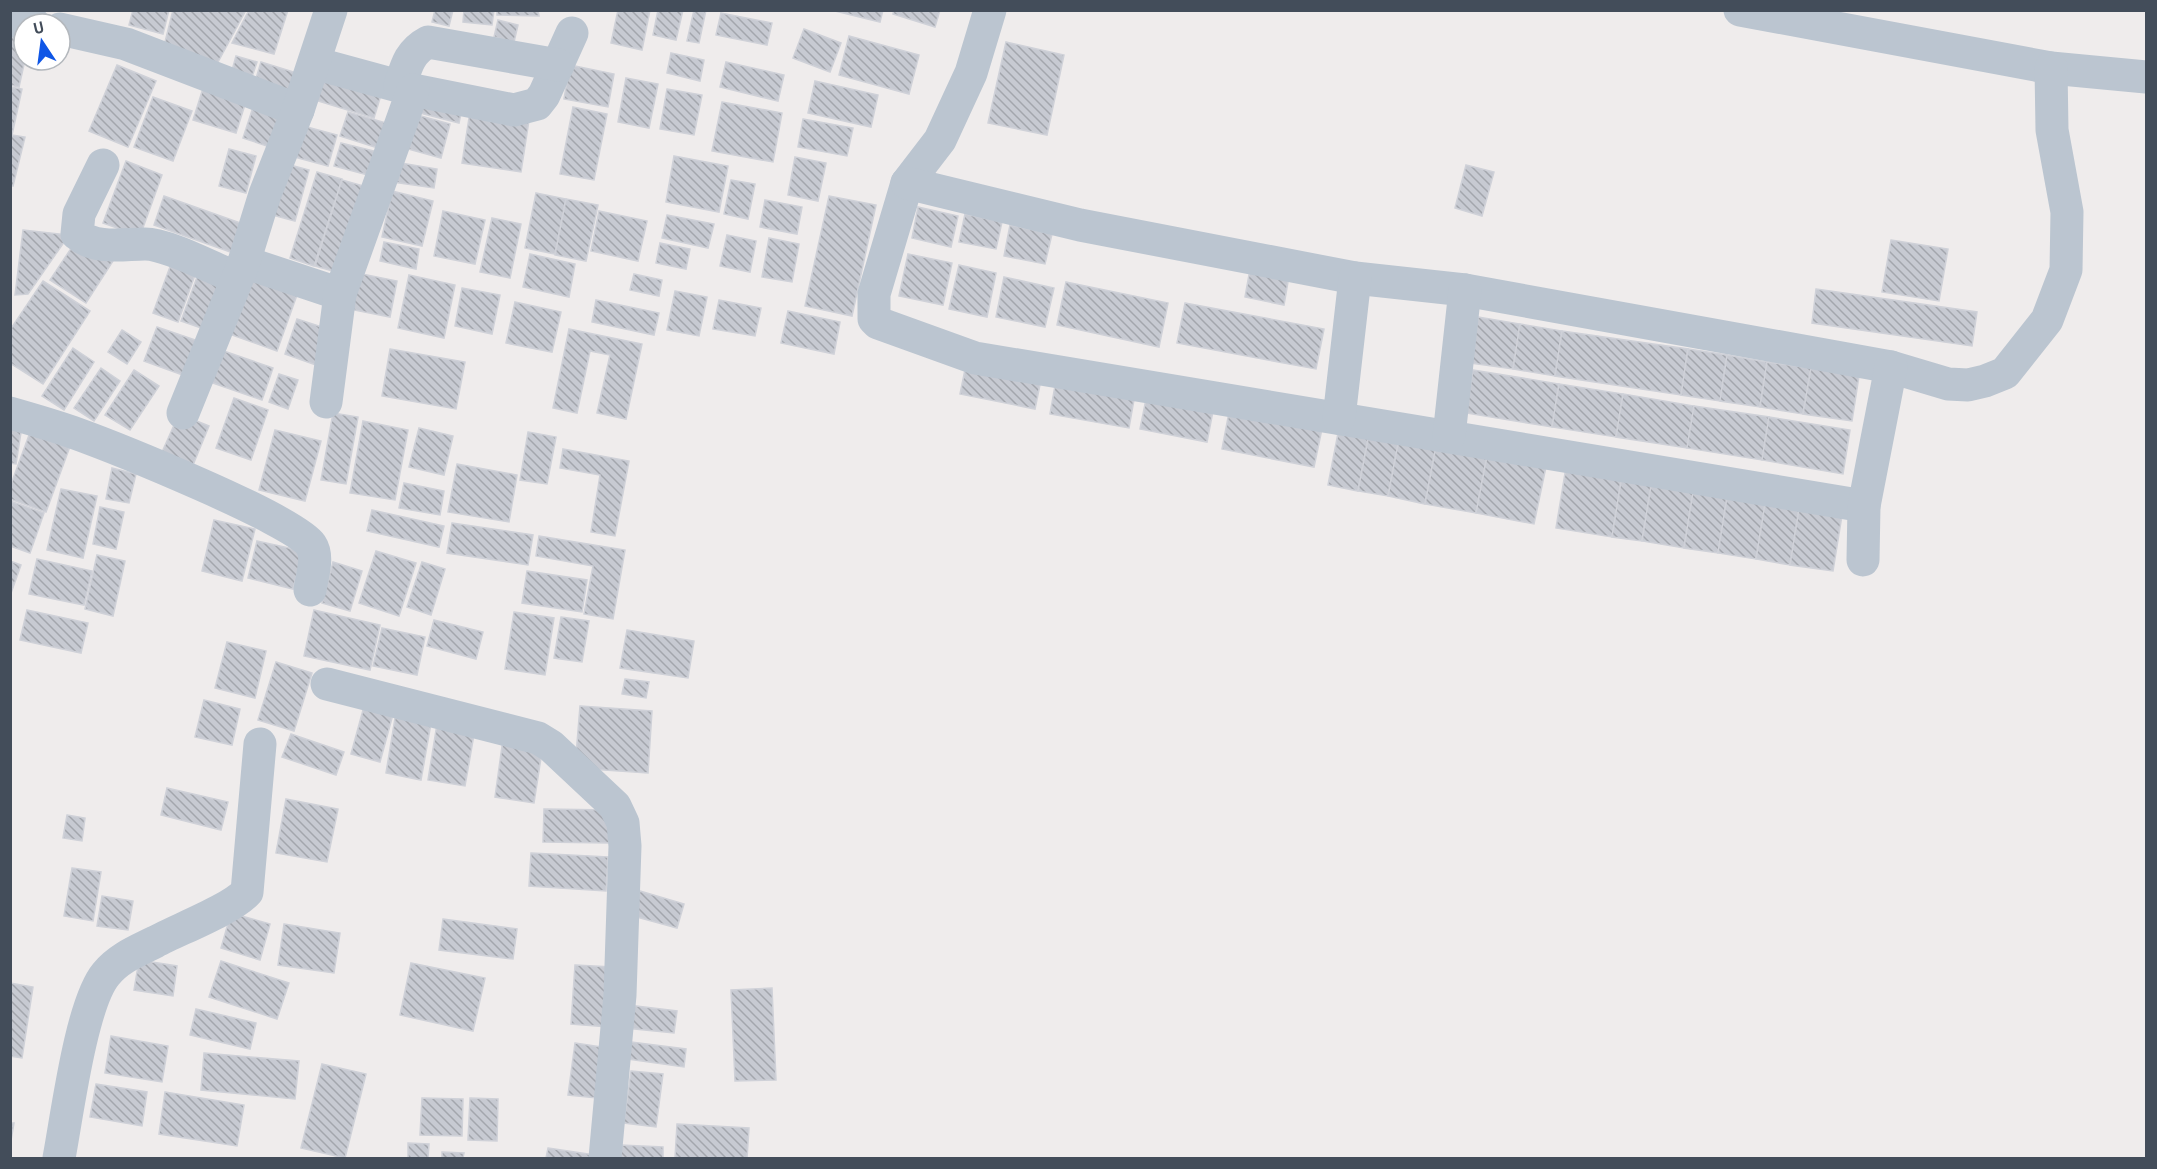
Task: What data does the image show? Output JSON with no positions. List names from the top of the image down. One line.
{"north":"top"}
